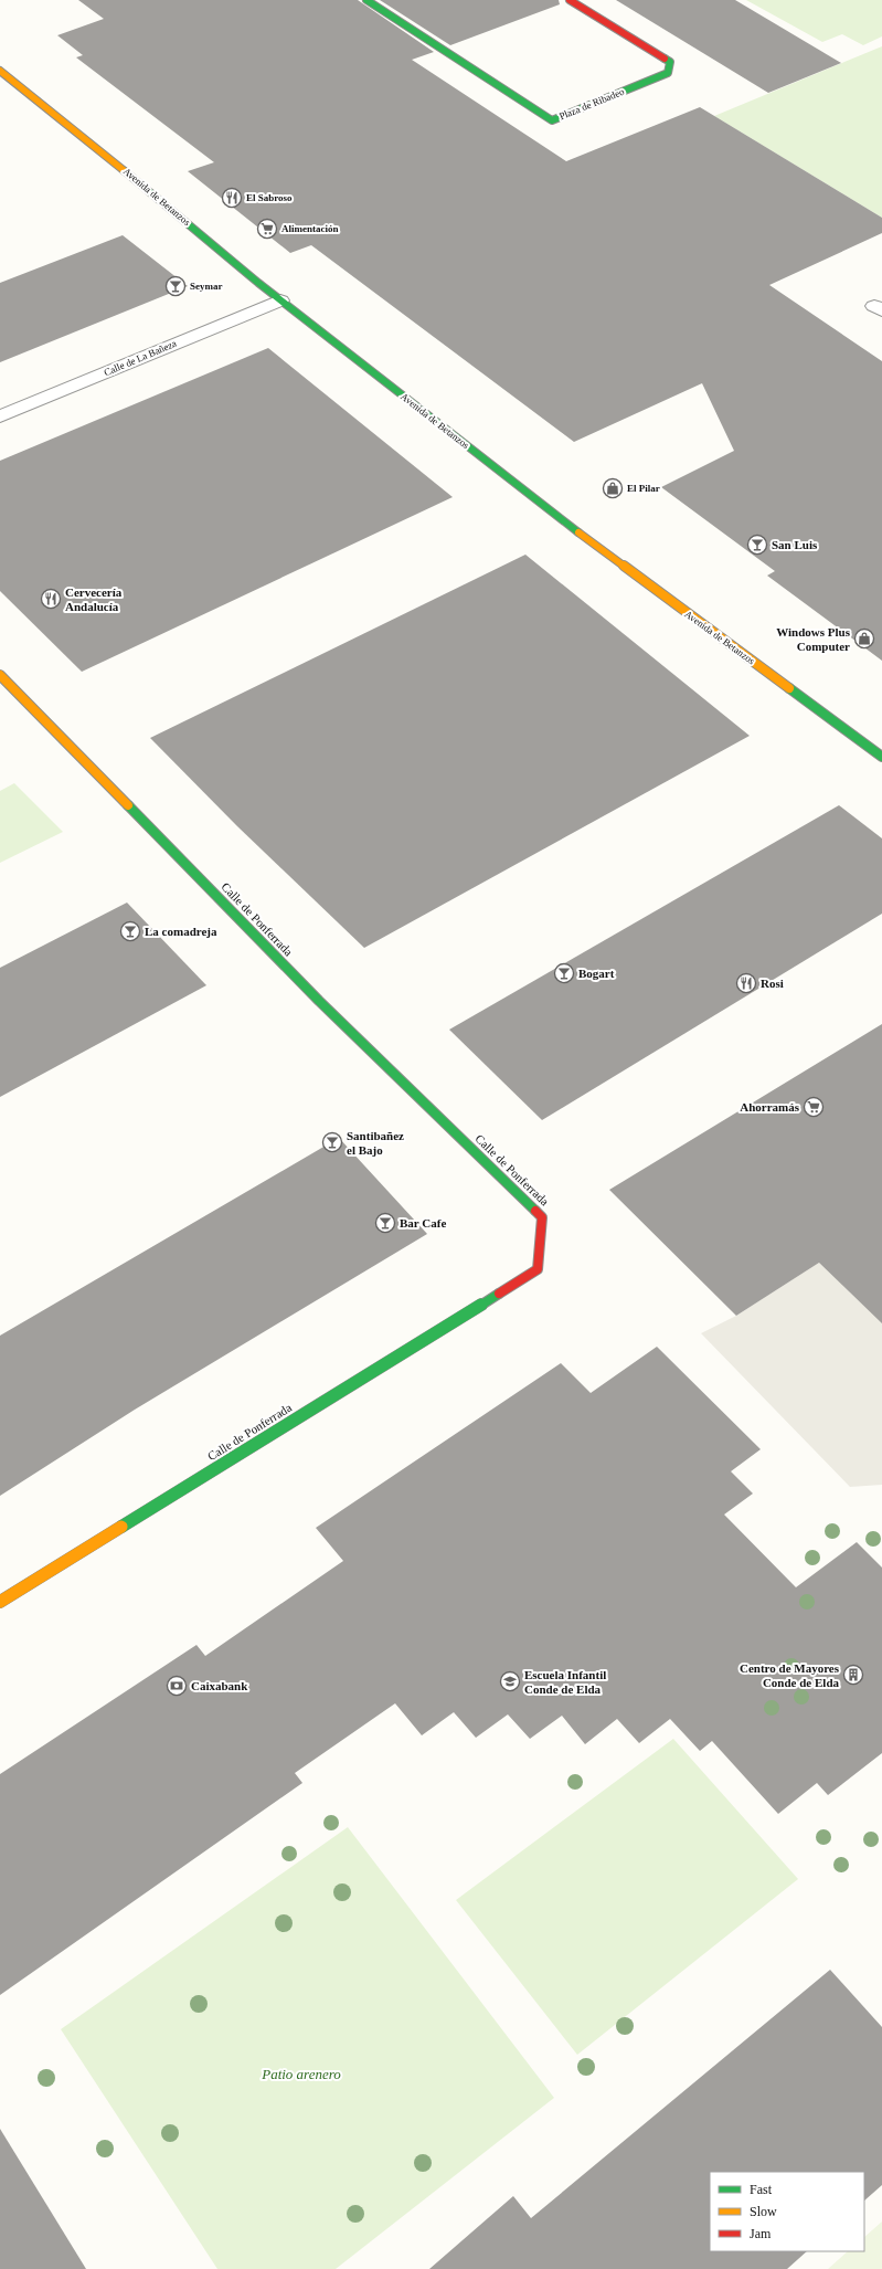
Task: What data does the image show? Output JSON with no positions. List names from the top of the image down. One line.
{"streets":{"street":["Plaza de Ribadeo","Avenida de Betanzos","Calle de La Bañeza","Calle de Ponferrada"]},"crossings":[["Avenida de Betanzos","Calle de La Bañeza"]],"parks":["Patio arenero"],"places":{"restaurant":["El Sabroso","Cervecería Andalucía","Rosi"],"supermarket":["Alimentación","Ahorramás"],"bar":["Seymar","San Luis","La comadreja","Bogart","Santibañez el Bajo","Bar Cafe"],"shop":["El Pilar","Windows Plus Computer"],"building":["Centro de Mayores Conde de Elda"],"school or university":["Escuela Infantil Conde de Elda"],"bank":["Caixabank"]},"legend":["Fast","Slow","Jam"]}
